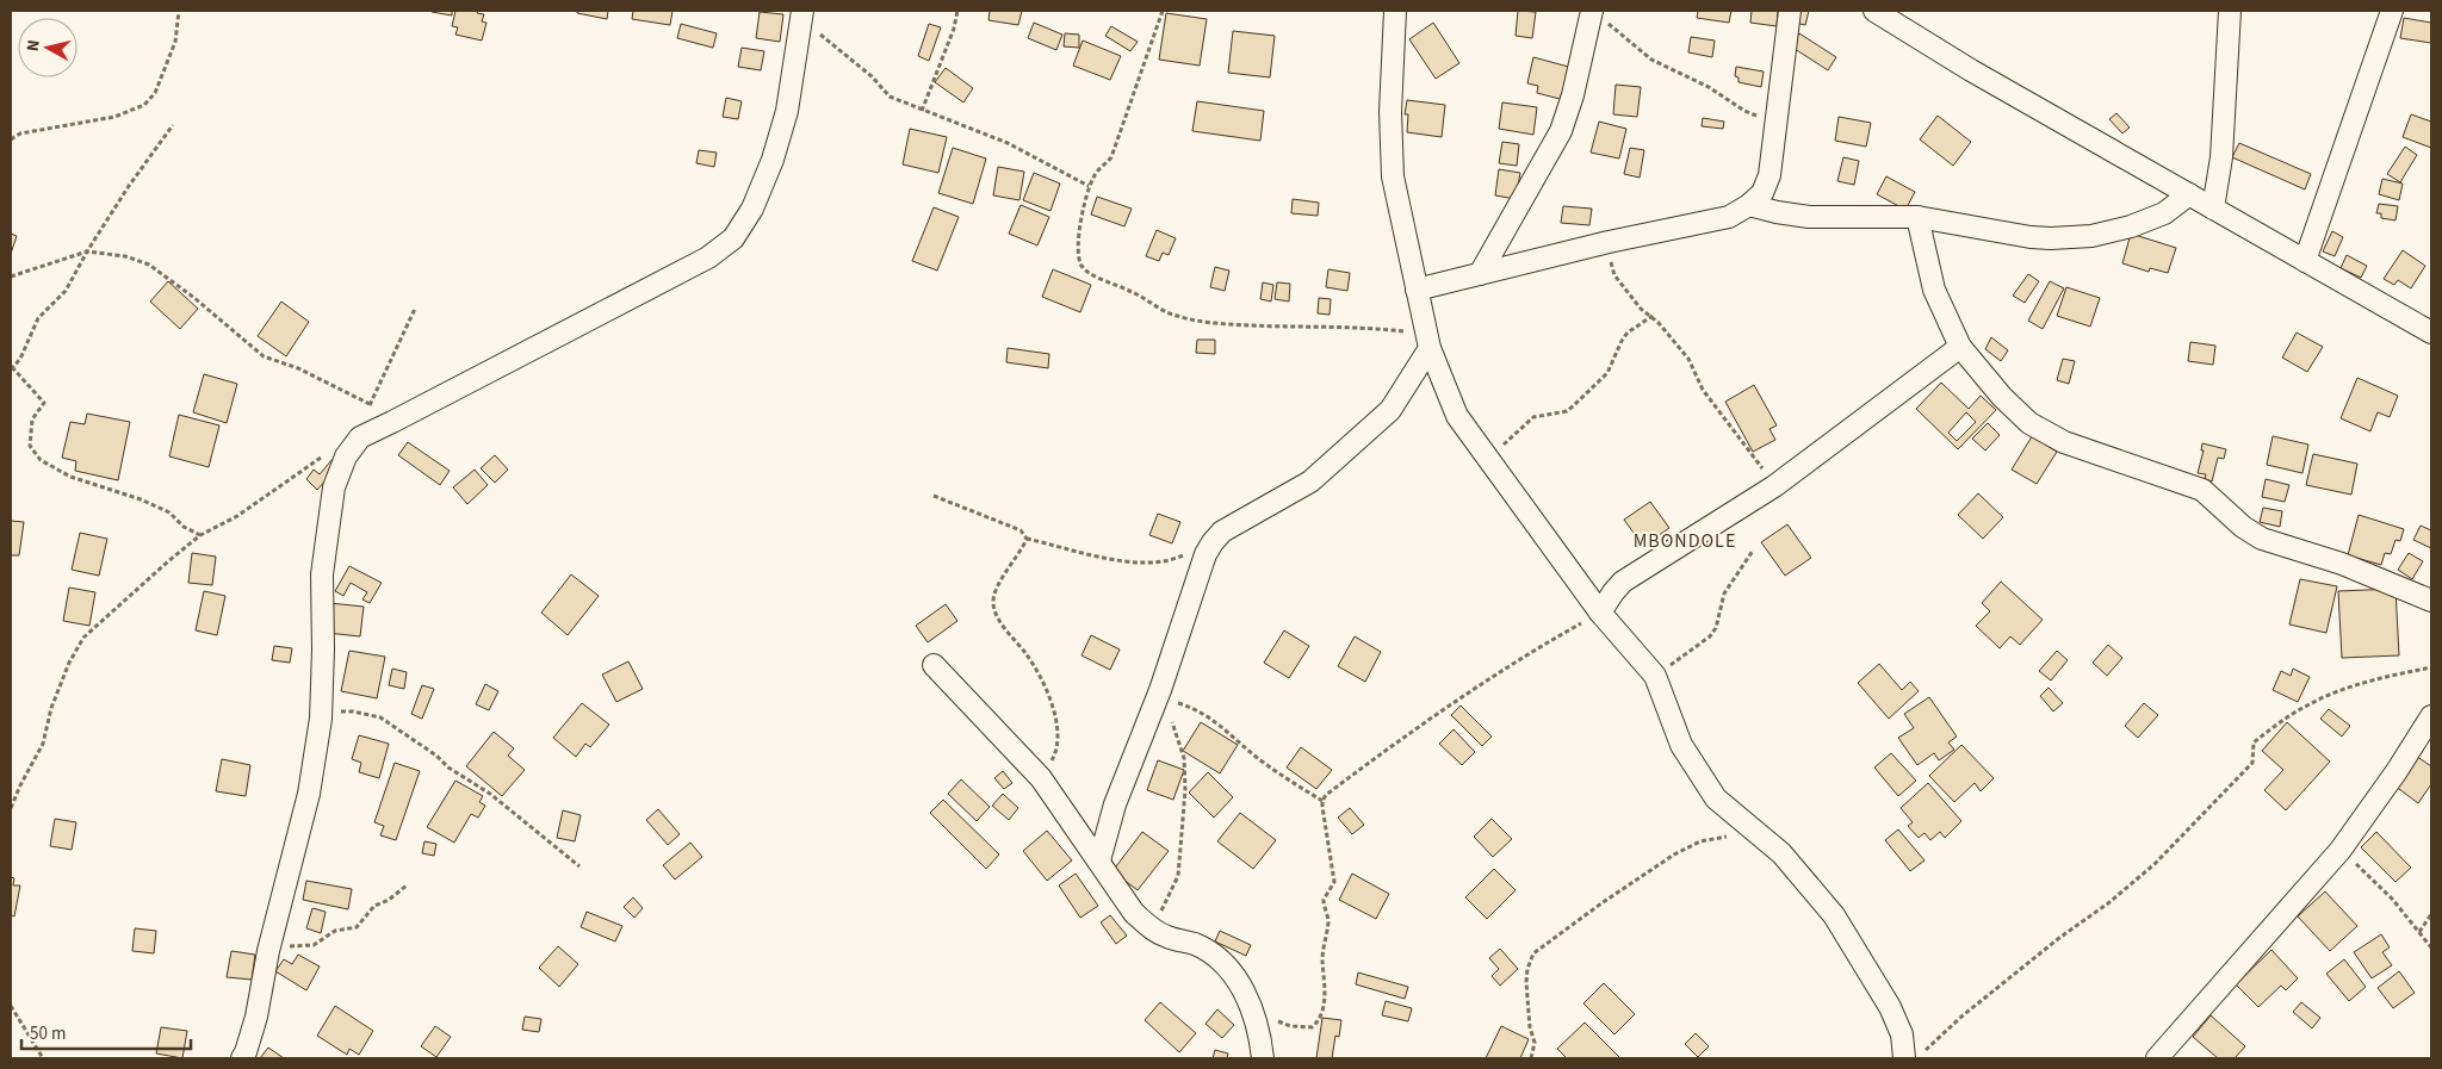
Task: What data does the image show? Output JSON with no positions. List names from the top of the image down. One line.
{"districts":["MBONDOLE"],"scale_bar":"50 m","north":"left"}
